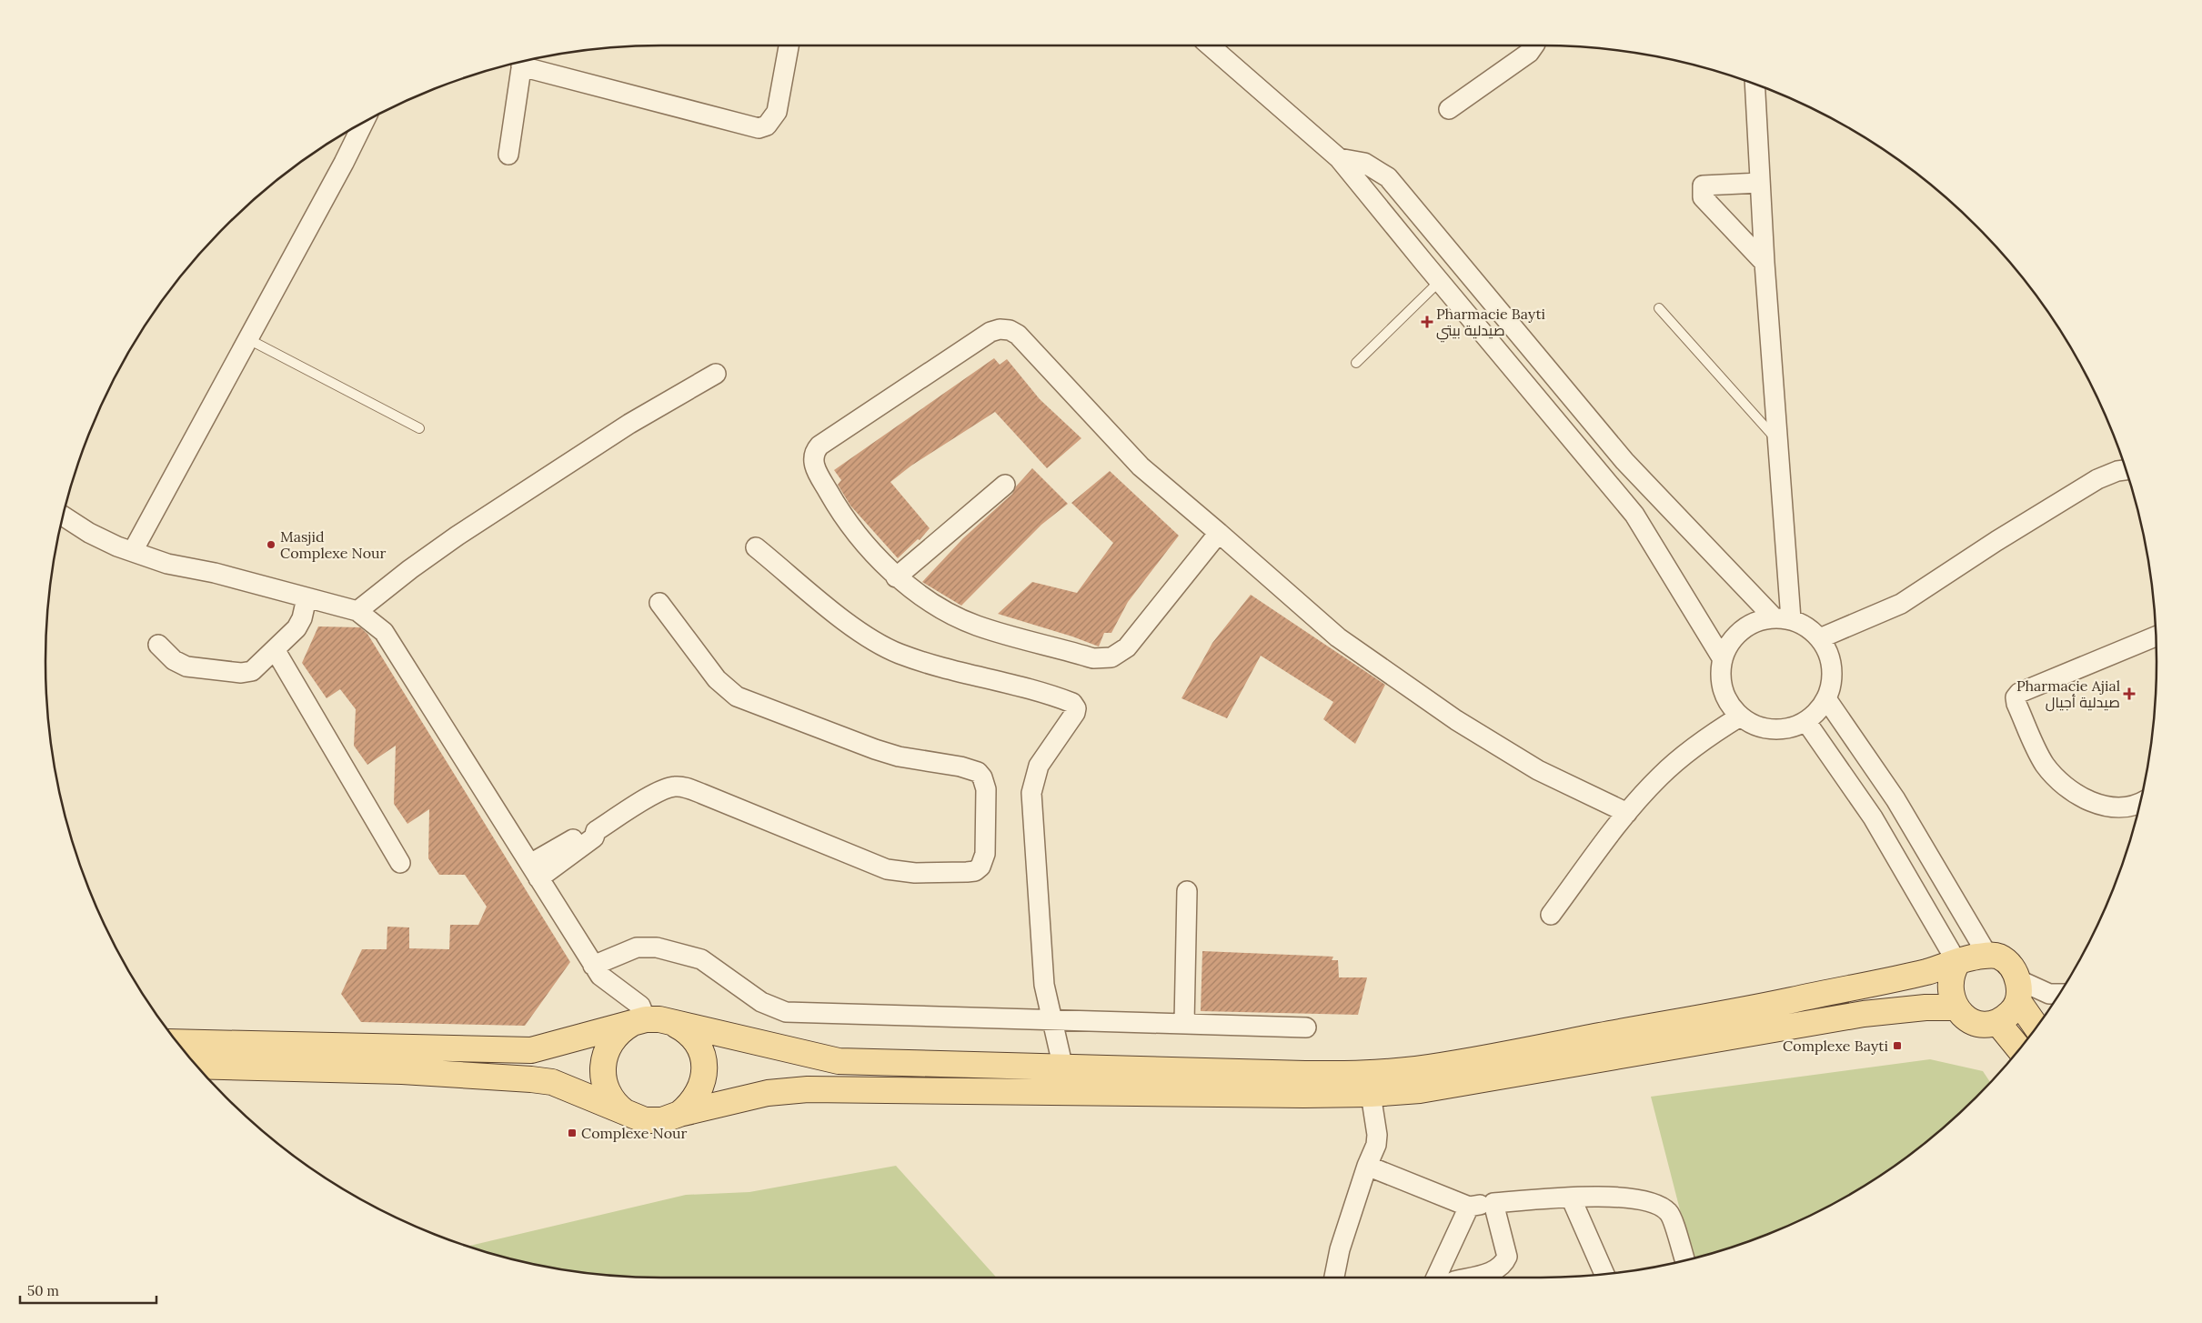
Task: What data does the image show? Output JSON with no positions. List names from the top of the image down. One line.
{"places":{"health":["Pharmacie Bayti صيدلية بيتي","Pharmacie Ajial صيدلية أجيال"],"other":["Masjid Complexe Nour"],"transit":["Complexe Bayti","Complexe Nour"]},"scale_bar":"50 m"}
